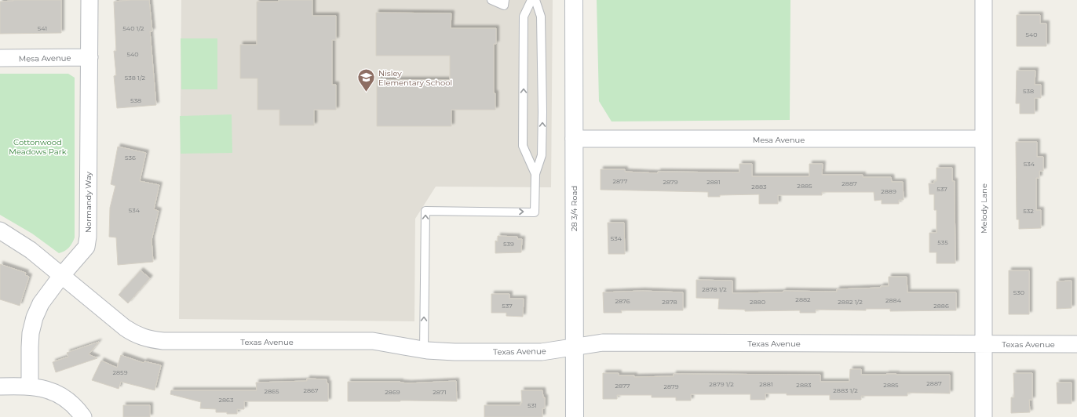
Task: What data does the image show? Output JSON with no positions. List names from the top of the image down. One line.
{"streets":{"street":["Mesa Avenue","Normandy Way","28 3/4 Road","Melody Lane","Texas Avenue"]},"crossings":[["Mesa Avenue","Normandy Way"],["Mesa Avenue","28 3/4 Road"],["Mesa Avenue","Melody Lane"],["Normandy Way","Texas Avenue"],["28 3/4 Road","Texas Avenue"],["Melody Lane","Texas Avenue"]],"parks":["Cottonwood Meadows Park"],"places":{"school or university":["Nisley Elementary School"]},"house_numbers":["541","540 1/2","540","540","538 1/2","538","538","536","534","2877","2879","2881","2887","2885","2883","537","2889","534","532","534","535","539","2878 1/2","530","2882","2884","2876","2878","2880","2882 1/2","537","2886","2859","2887","2879 1/2","2881","2883","2885","2877","2879","2867","2883 1/2","2865","2869","2871","2863","531"]}
